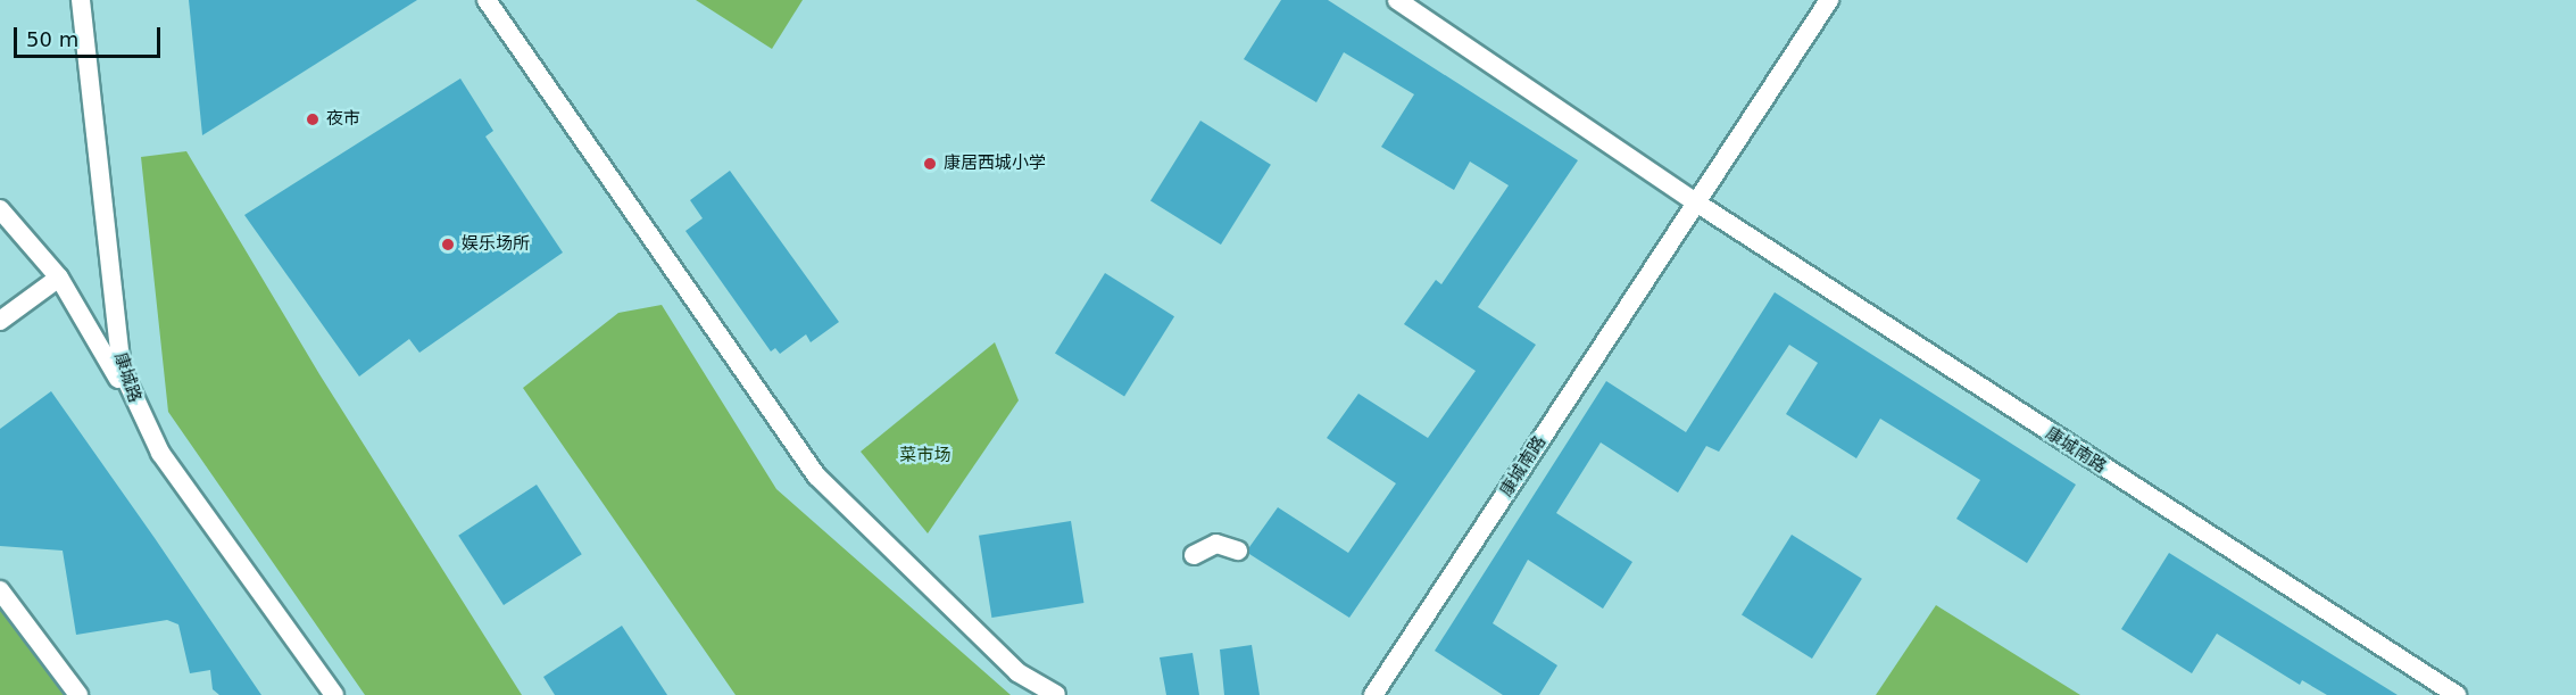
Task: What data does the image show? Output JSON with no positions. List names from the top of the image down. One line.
{"streets":{"street":["康城路","康城南路"]},"parks":["菜市场"],"places":["夜市","康居西城小学","娱乐场所"],"scale_bar":"50 m"}
